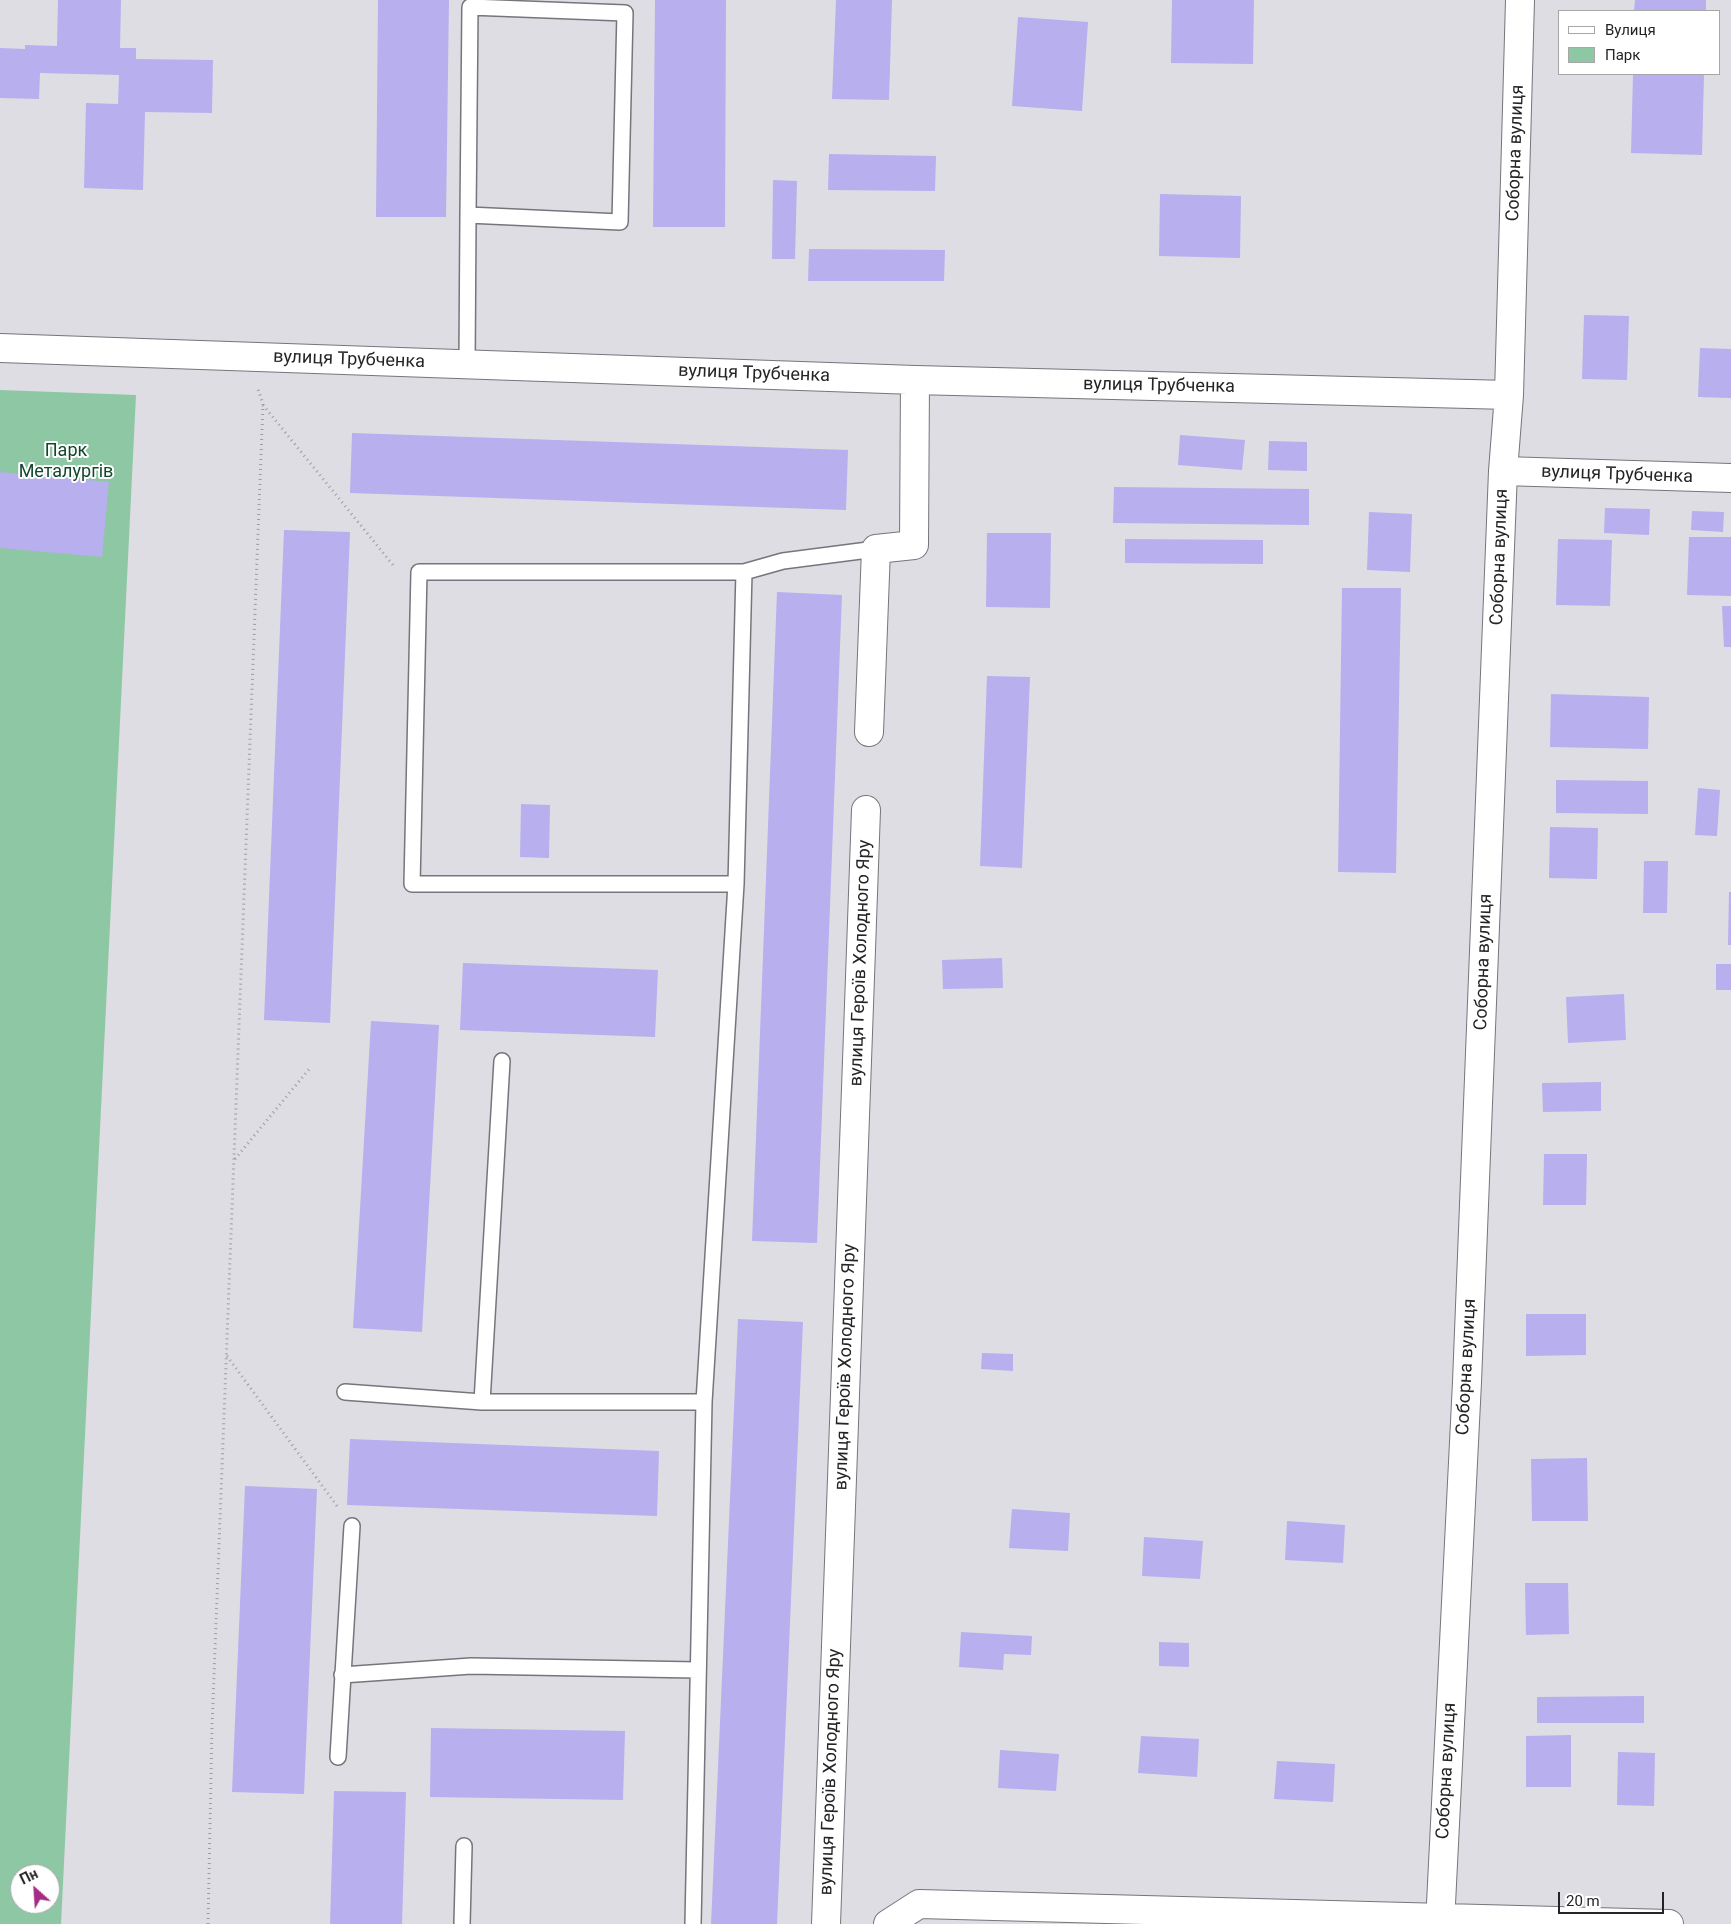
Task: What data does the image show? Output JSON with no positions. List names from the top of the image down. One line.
{"streets":{"street":["Соборна вулиця","вулиця Трубченка","вулиця Героїв Холодного Яру"]},"crossings":[["Соборна вулиця","вулиця Трубченка"]],"parks":["Парк Металургів"],"legend":["Вулиця","Парк"],"scale_bar":"20 m","north":"top left"}
